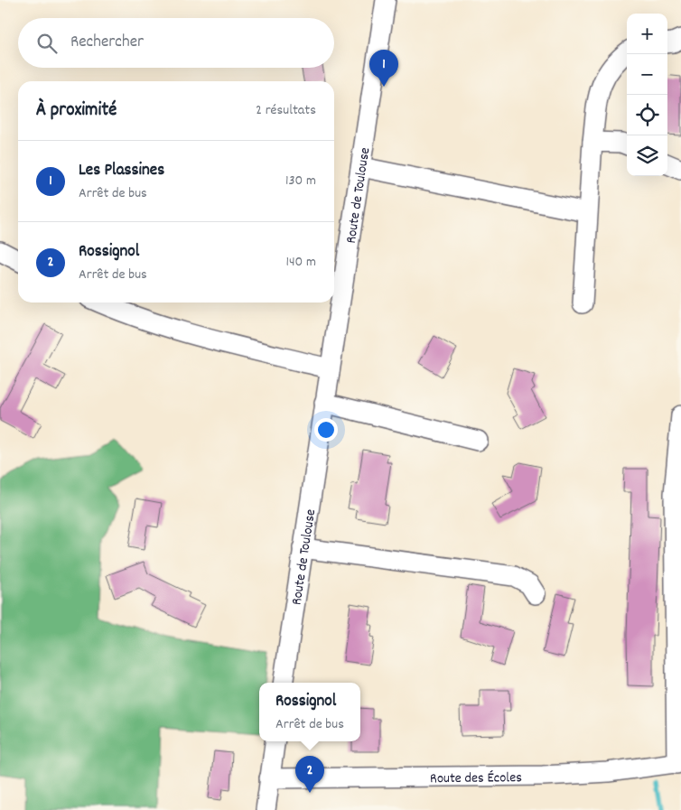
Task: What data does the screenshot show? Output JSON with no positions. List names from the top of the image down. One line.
{"streets":{"street":["Route de Toulouse","Route des Écoles"]},"page":{"map_buttons":["+","−"],"search":"Rechercher","pins":["1","2"],"heading":["À proximité","2 résultats"],"list":[{"mark":"1","name":"Les Plassines","note":"Arrêt de bus","value":"130 m"},{"mark":"2","name":"Rossignol","note":"Arrêt de bus","value":"140 m"}],"popup":["Rossignol","Arrêt de bus"]}}
